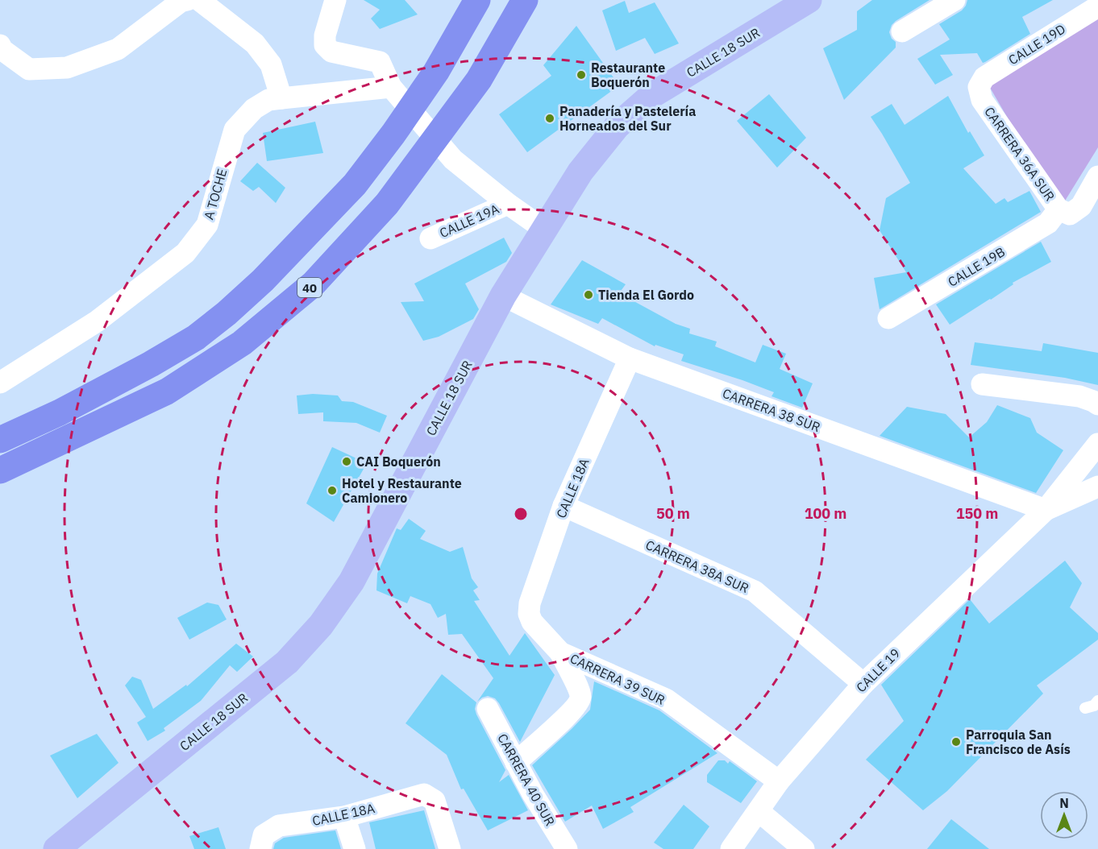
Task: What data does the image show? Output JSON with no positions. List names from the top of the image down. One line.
{"streets":{"highway":["40"],"main road":["CALLE 18 SUR"],"street":["CALLE 19D","CARRERA 36A SUR","A TOCHE","CALLE 19A","CALLE 19B","CARRERA 38 SUR","CALLE 18A","CARRERA 38A SUR","CALLE 19","CARRERA 39 SUR","CARRERA 40 SUR"]},"crossings":[["CALLE 19D","CARRERA 36A SUR"],["CALLE 18 SUR","CARRERA 38 SUR"],["CARRERA 36A SUR","CALLE 19B"],["CARRERA 38 SUR","CALLE 18A"],["CARRERA 38 SUR","CALLE 19"],["CALLE 18A","CARRERA 38A SUR"],["CALLE 18A","CARRERA 39 SUR"],["CARRERA 38A SUR","CALLE 19"],["CALLE 19","CARRERA 39 SUR"]],"places":["Restaurante Boquerón","Panadería y Pastelería Horneados del Sur","Tienda El Gordo","CAI Boquerón","Hotel y Restaurante Camionero","Parroquia San Francisco de Asís"],"north":"top","rings":["50 m","100 m","150 m"]}
